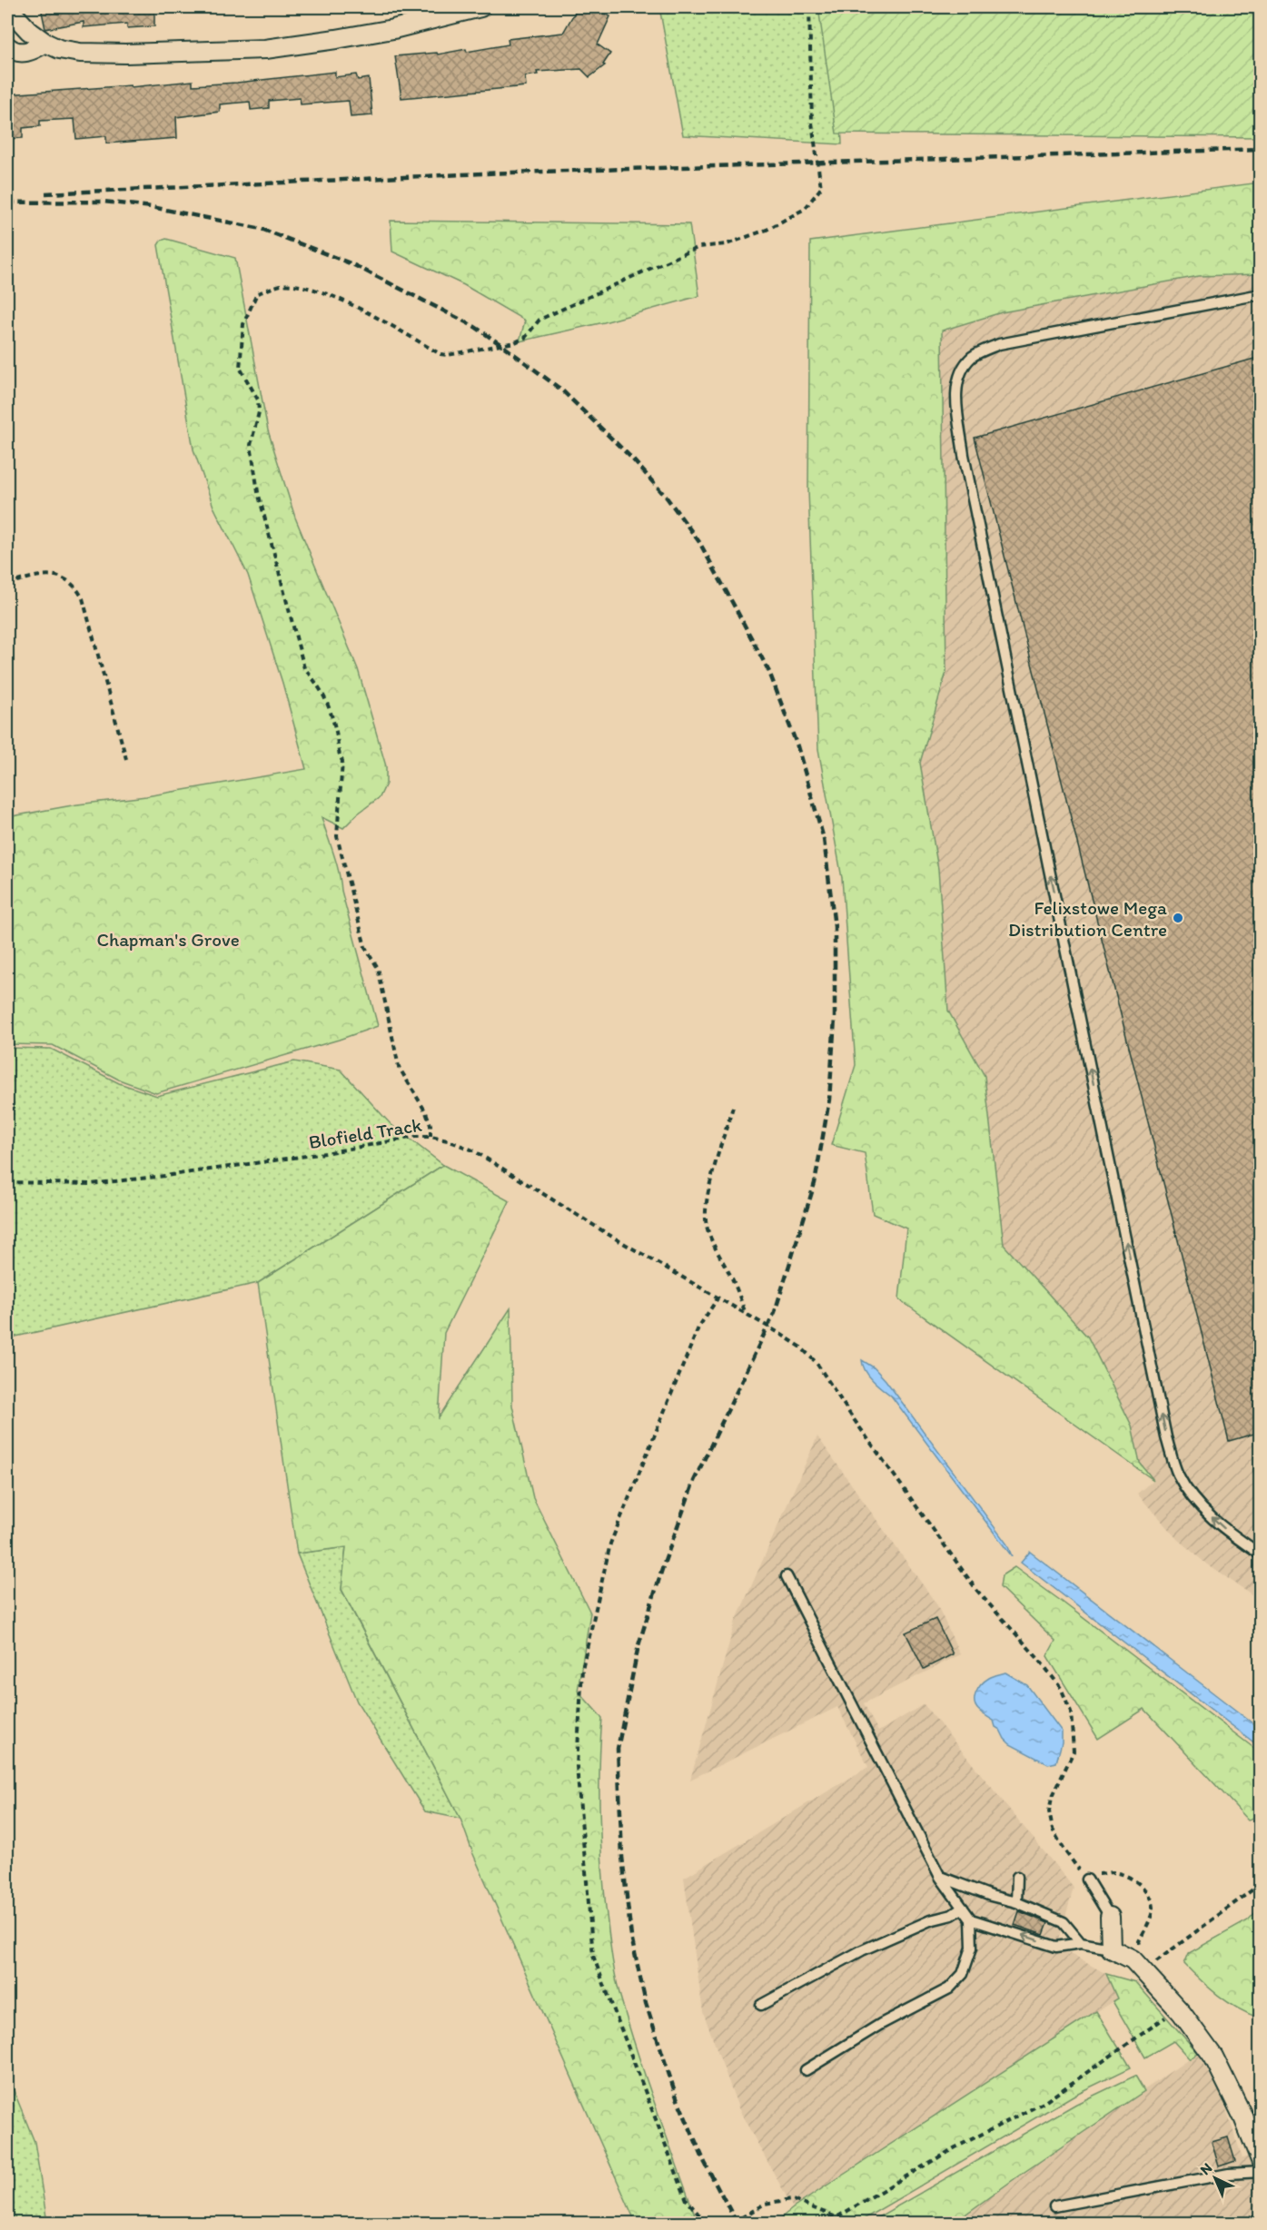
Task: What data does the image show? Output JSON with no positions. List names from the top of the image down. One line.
{"streets":{"path":["Blofield Track"]},"parks":["Chapman's Grove"],"places":["Felixstowe Mega Distribution Centre"],"north":"top left"}
